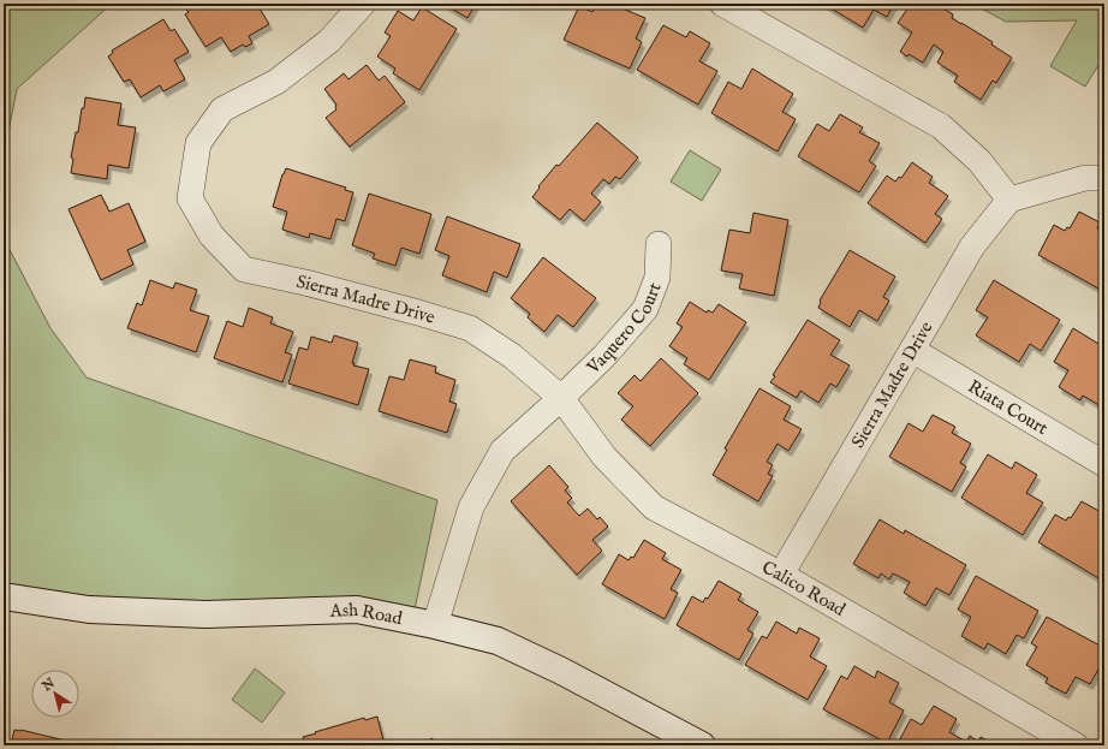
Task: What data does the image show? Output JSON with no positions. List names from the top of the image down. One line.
{"streets":{"main road":["Ash Road"],"street":["Sierra Madre Drive","Vaquero Court","Riata Court","Calico Road"]},"crossings":[["Sierra Madre Drive","Vaquero Court"],["Sierra Madre Drive","Riata Court"],["Sierra Madre Drive","Calico Road"],["Vaquero Court","Calico Road"]],"north":"top left"}
